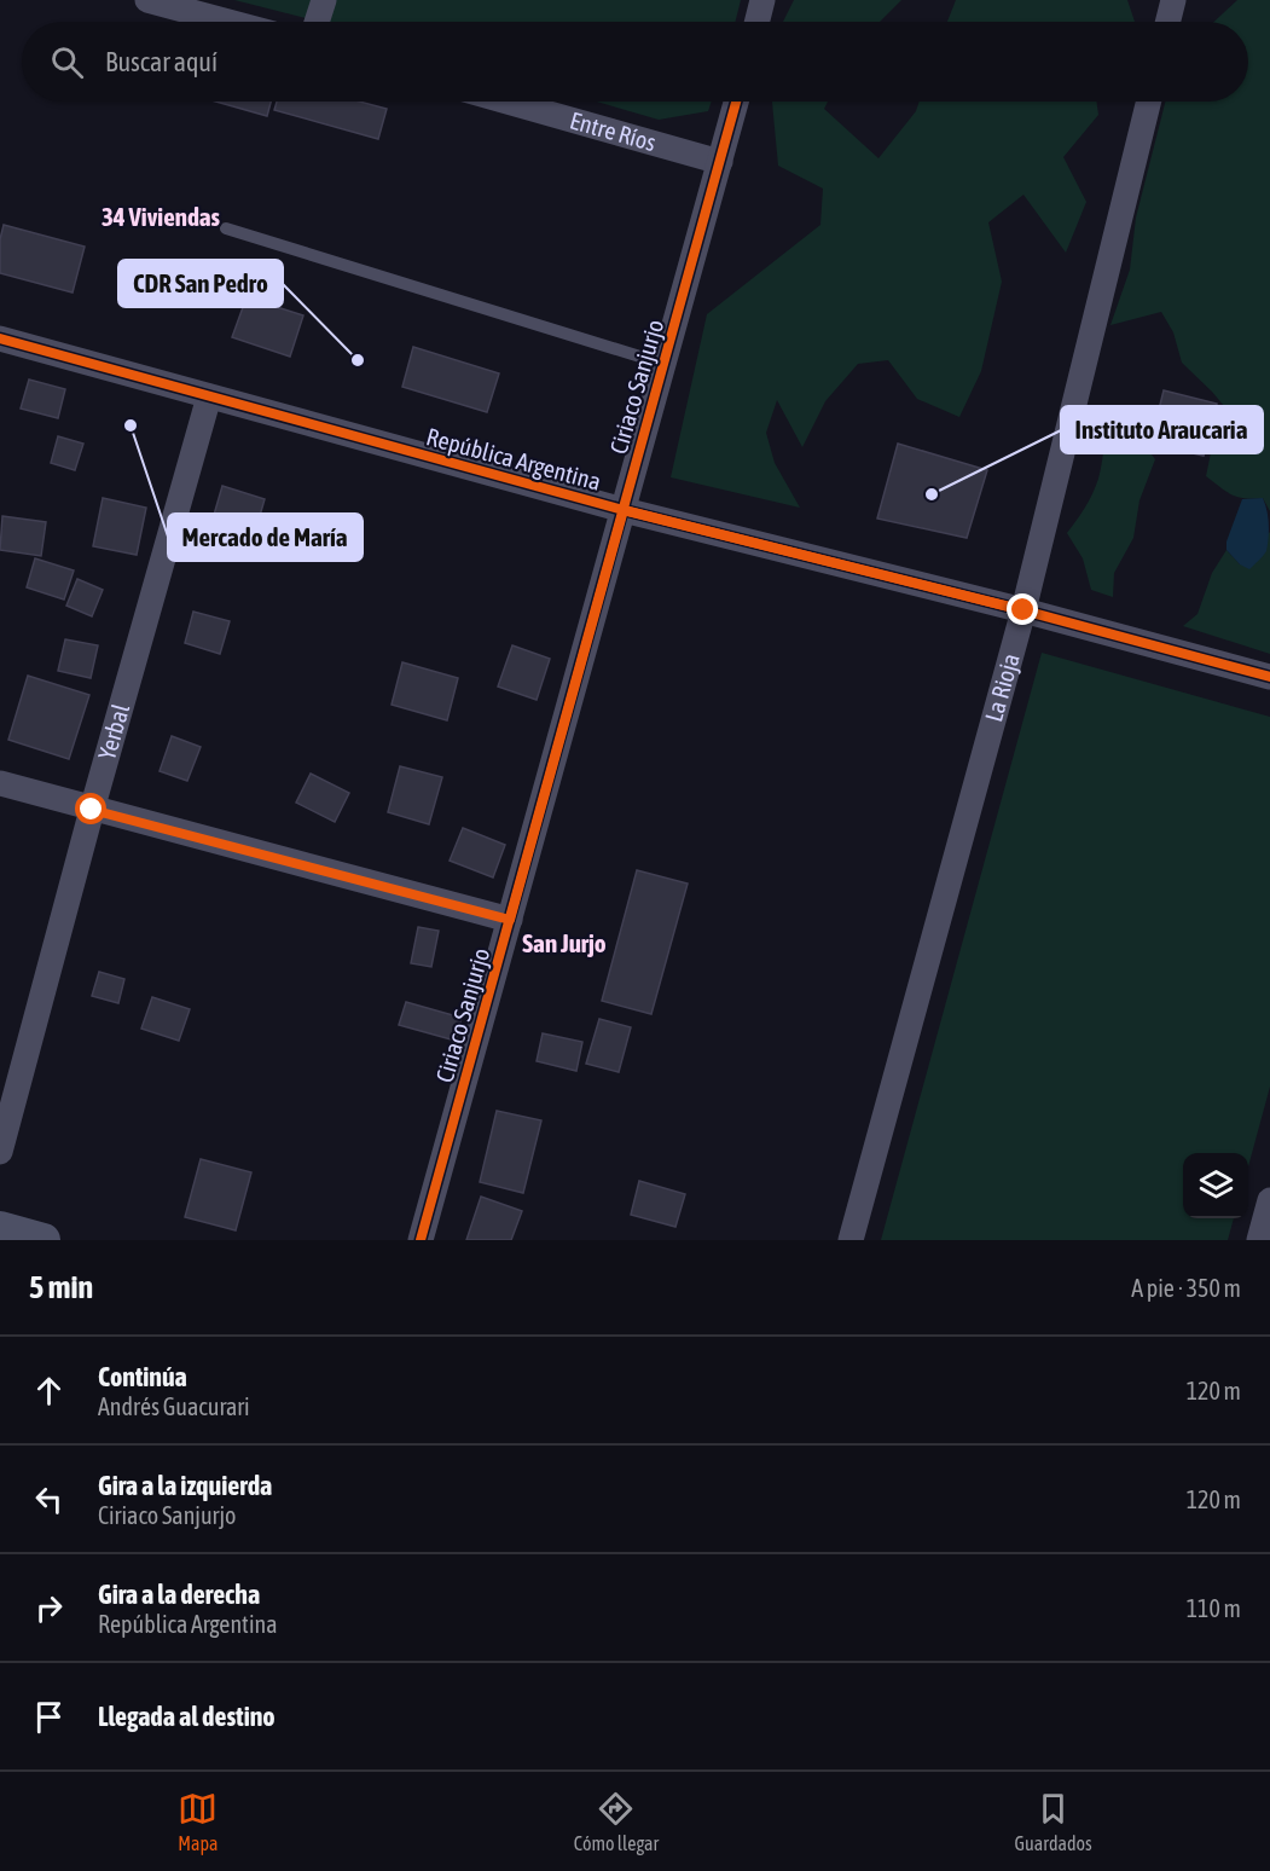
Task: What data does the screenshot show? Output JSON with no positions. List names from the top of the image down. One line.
{"streets":{"street":["Entre Ríos","Ciriaco Sanjurjo","República Argentina","La Rioja","Yerbal"]},"crossings":[["Entre Ríos","Ciriaco Sanjurjo"],["Ciriaco Sanjurjo","República Argentina"],["República Argentina","La Rioja"],["República Argentina","Yerbal"]],"districts":["34 Viviendas","San Jurjo"],"places":["CDR San Pedro","Mercado de María","Instituto Araucaria"],"page":{"search":"Buscar aquí","heading":["5 min","A pie · 350 m"],"list":[["Continúa","Andrés Guacurari","120 m"],["Gira a la izquierda","Ciriaco Sanjurjo","120 m"],["Gira a la derecha","República Argentina","110 m"],"Llegada al destino"],"nav":["Mapa","Cómo llegar","Guardados"]}}
